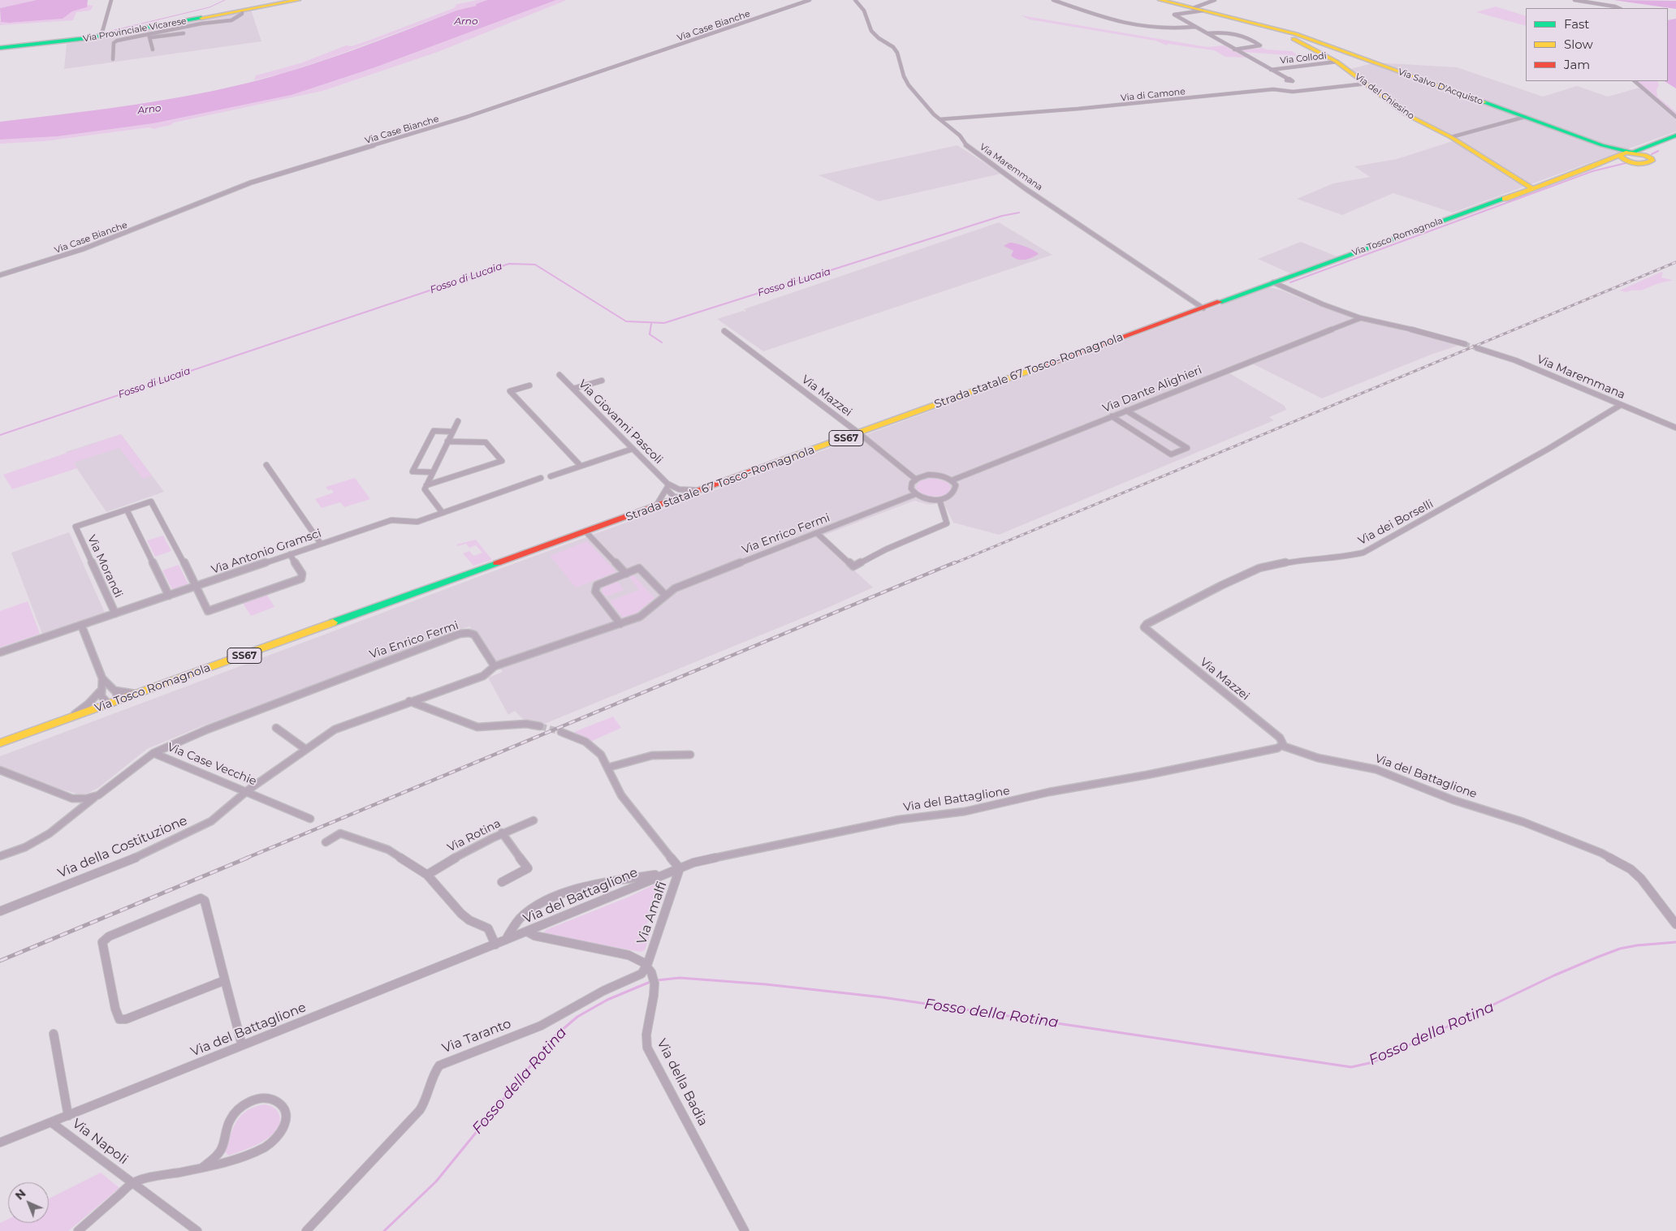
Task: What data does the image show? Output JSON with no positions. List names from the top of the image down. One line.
{"streets":{"main road":["Via Provinciale Vicarese","Via Salvo D'Acquisto","Via del Chiesino","Via Tosco Romagnola","Strada statale 67 Tosco-Romagnola","SS67"],"street":["Via Case Bianche","Via Collodi","Via di Camone","Via Maremmana","Via Dante Alighieri","Via Mazzei","Via Giovanni Pascoli","Via dei Borselli","Via Enrico Fermi","Via Antonio Gramsci","Via Morandi","Via Case Vecchie","Via del Battaglione","Via Rotina","Via della Costituzione","Via Amalfi","Via Taranto","Via della Badia","Via Napoli"]},"crossings":[["Via Collodi","Via del Chiesino"],["Via Salvo D'Acquisto","Via del Chiesino"],["Via di Camone","Via del Chiesino"],["Via di Camone","Via Maremmana"],["Via del Chiesino","Via Tosco Romagnola"],["Via Maremmana","Via Tosco Romagnola"],["Via Maremmana","Strada statale 67 Tosco-Romagnola"],["Via Maremmana","Via dei Borselli"],["Via Tosco Romagnola","Strada statale 67 Tosco-Romagnola"],["Strada statale 67 Tosco-Romagnola","Via Mazzei"],["Strada statale 67 Tosco-Romagnola","Via Giovanni Pascoli"],["Via Dante Alighieri","Via Mazzei"],["Via Dante Alighieri","Via Enrico Fermi"],["Via Mazzei","Via dei Borselli"],["Via Mazzei","Via Enrico Fermi"],["Via Mazzei","Via del Battaglione"],["Via Enrico Fermi","Via Case Vecchie"],["Via Enrico Fermi","Via della Costituzione"],["Via Antonio Gramsci","Via Morandi"],["Via Case Vecchie","Via della Costituzione"],["Via del Battaglione","Via Amalfi"],["Via del Battaglione","Via Napoli"],["Via Amalfi","Via Taranto"],["Via Amalfi","Via della Badia"],["Via Taranto","Via della Badia"]],"water":["Arno","Fosso di Lucaia","Fosso della Rotina"],"legend":["Fast","Slow","Jam"],"north":"top left"}
